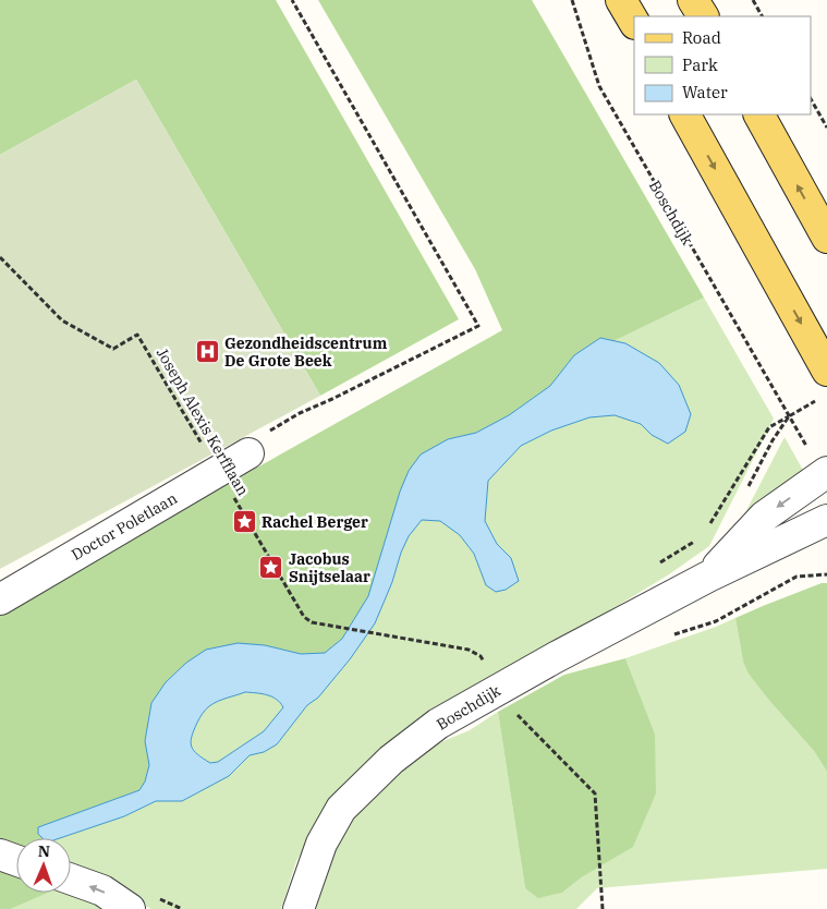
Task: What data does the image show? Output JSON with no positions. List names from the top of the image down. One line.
{"streets":{"street":["Boschdijk","Doctor Poletlaan"],"path":["Joseph Alexis Kerfflaan"]},"crossings":[["Boschdijk","Joseph Alexis Kerfflaan"],["Joseph Alexis Kerfflaan","Doctor Poletlaan"]],"places":{"hospital":["Gezondheidscentrum De Grote Beek"],"place":["Rachel Berger","Jacobus Snijtselaar"]},"legend":["Road","Park","Water"],"north":"top"}
